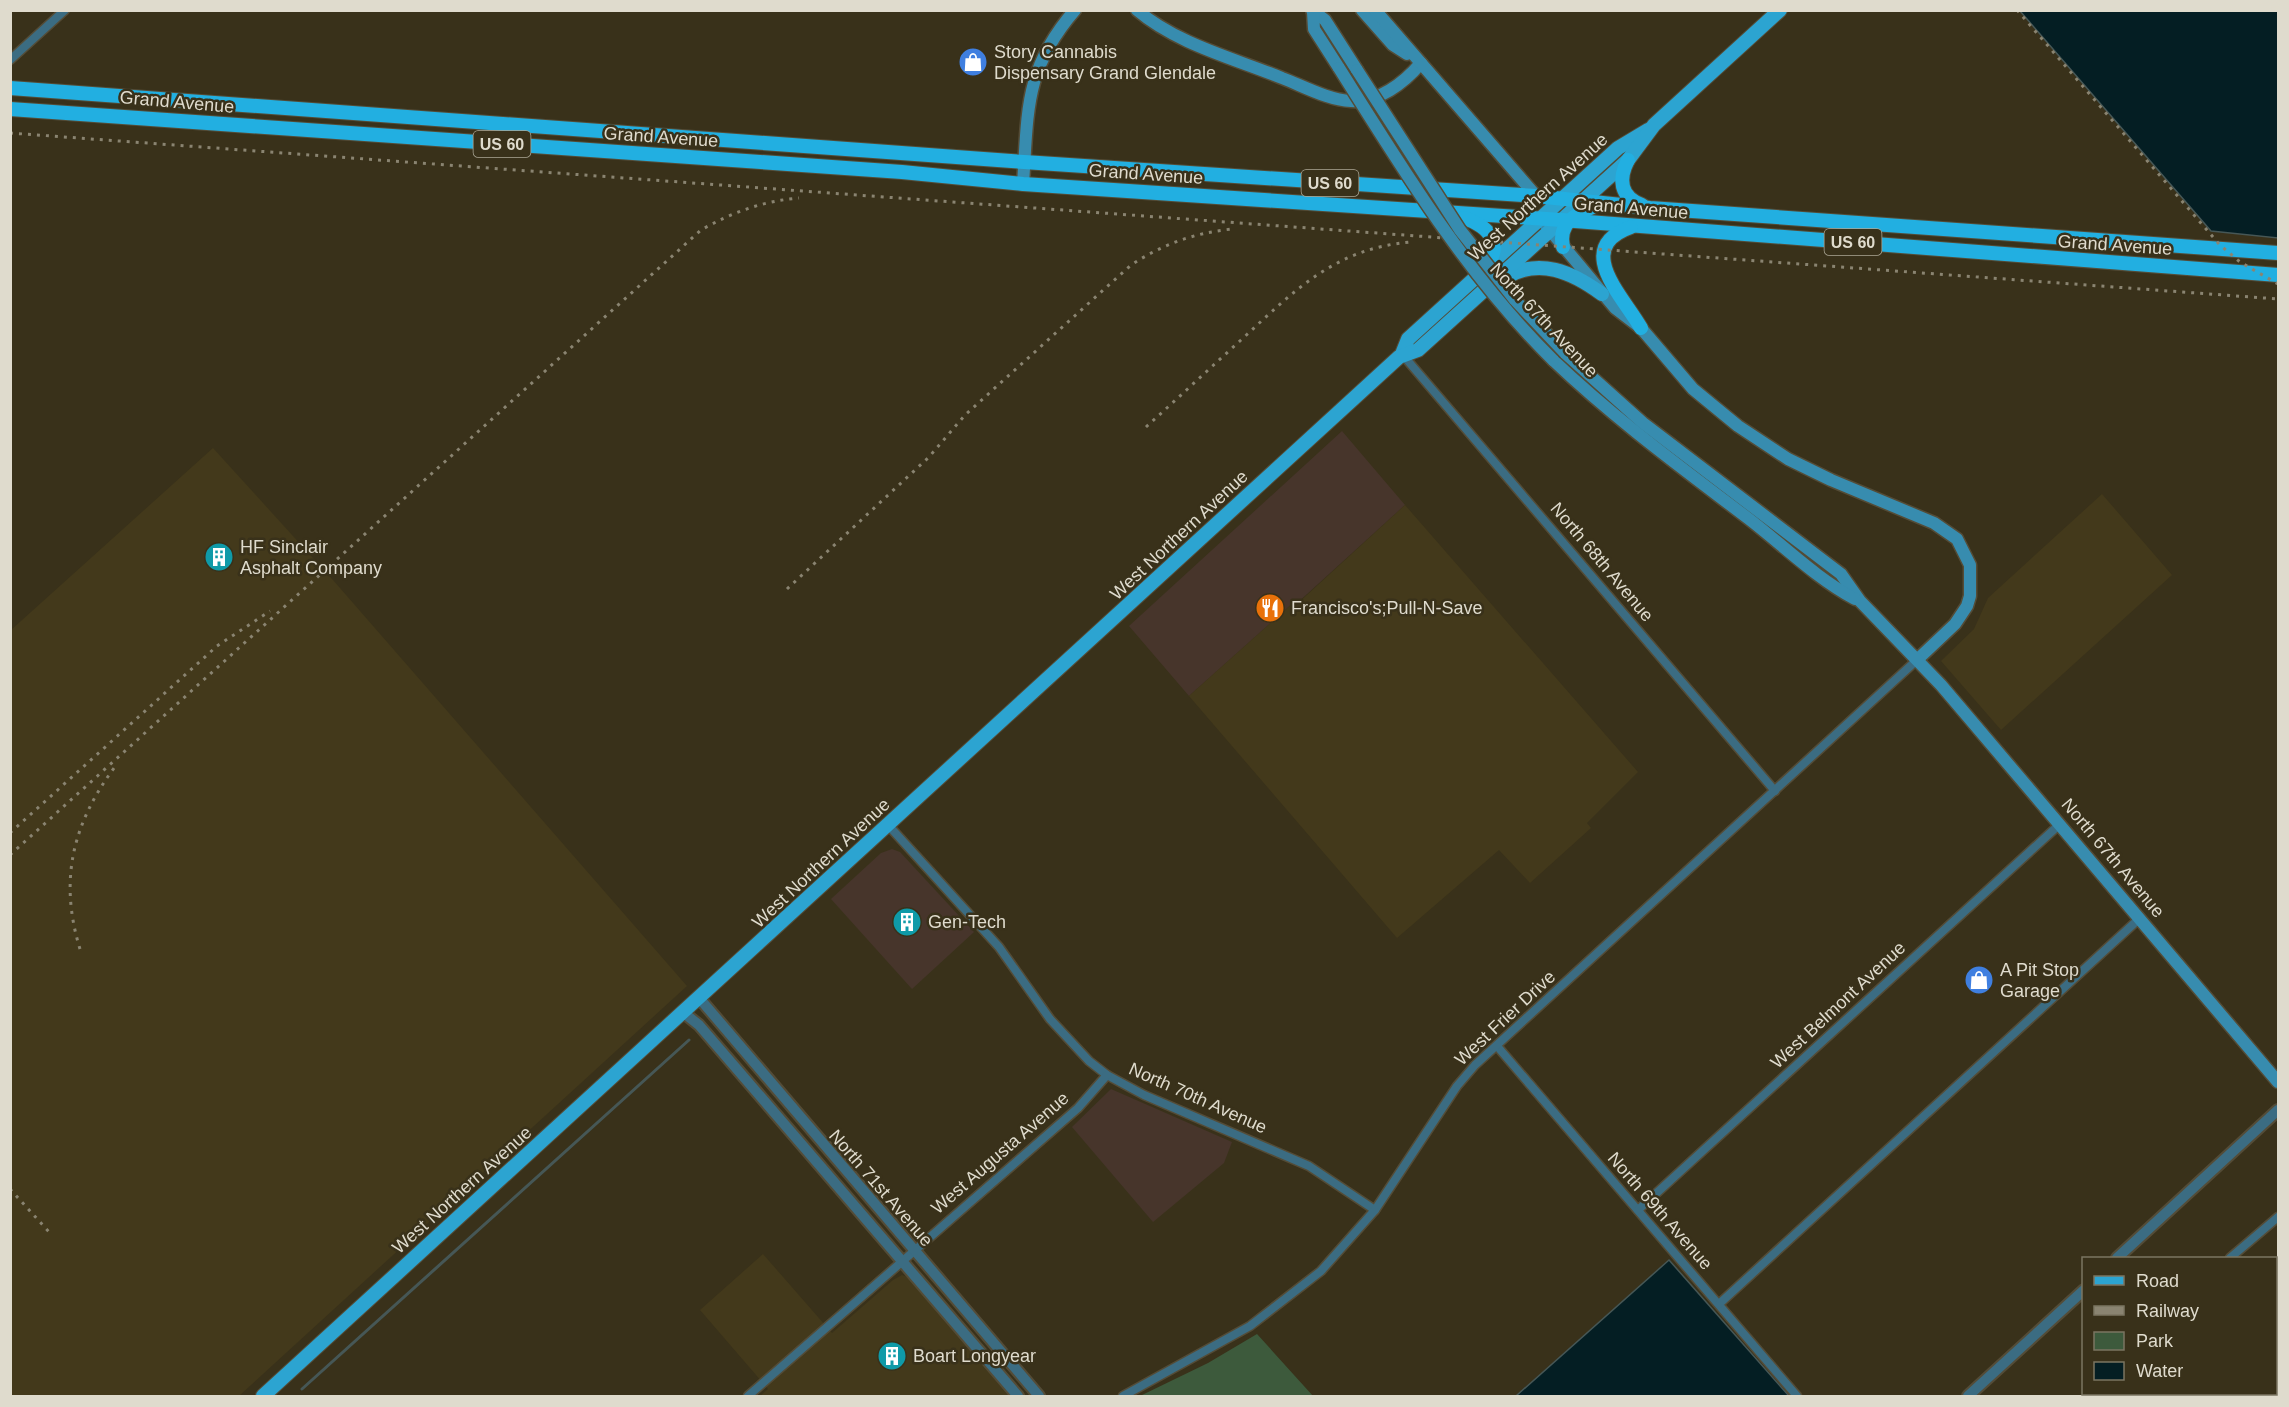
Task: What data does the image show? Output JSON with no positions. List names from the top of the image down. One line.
{"streets":{"highway":["Grand Avenue","US 60"],"main road":["West Northern Avenue","North 67th Avenue"],"street":["North 68th Avenue","West Belmont Avenue","West Frier Drive","North 70th Avenue","West Augusta Avenue","North 71st Avenue","North 69th Avenue"]},"crossings":[["Grand Avenue","West Northern Avenue"],["West Northern Avenue","North 68th Avenue"],["West Northern Avenue","North 70th Avenue"],["West Northern Avenue","North 71st Avenue"],["North 67th Avenue","West Belmont Avenue"],["North 67th Avenue","West Frier Drive"],["North 68th Avenue","West Frier Drive"],["West Belmont Avenue","North 69th Avenue"],["West Frier Drive","North 70th Avenue"],["West Frier Drive","North 69th Avenue"],["North 70th Avenue","West Augusta Avenue"],["West Augusta Avenue","North 71st Avenue"]],"places":{"shop":["Story Cannabis Dispensary Grand Glendale","A Pit Stop Garage"],"building":["HF Sinclair Asphalt Company","Gen-Tech","Boart Longyear"],"restaurant":["Francisco's;Pull-N-Save"]},"legend":["Road","Railway","Park","Water"]}
